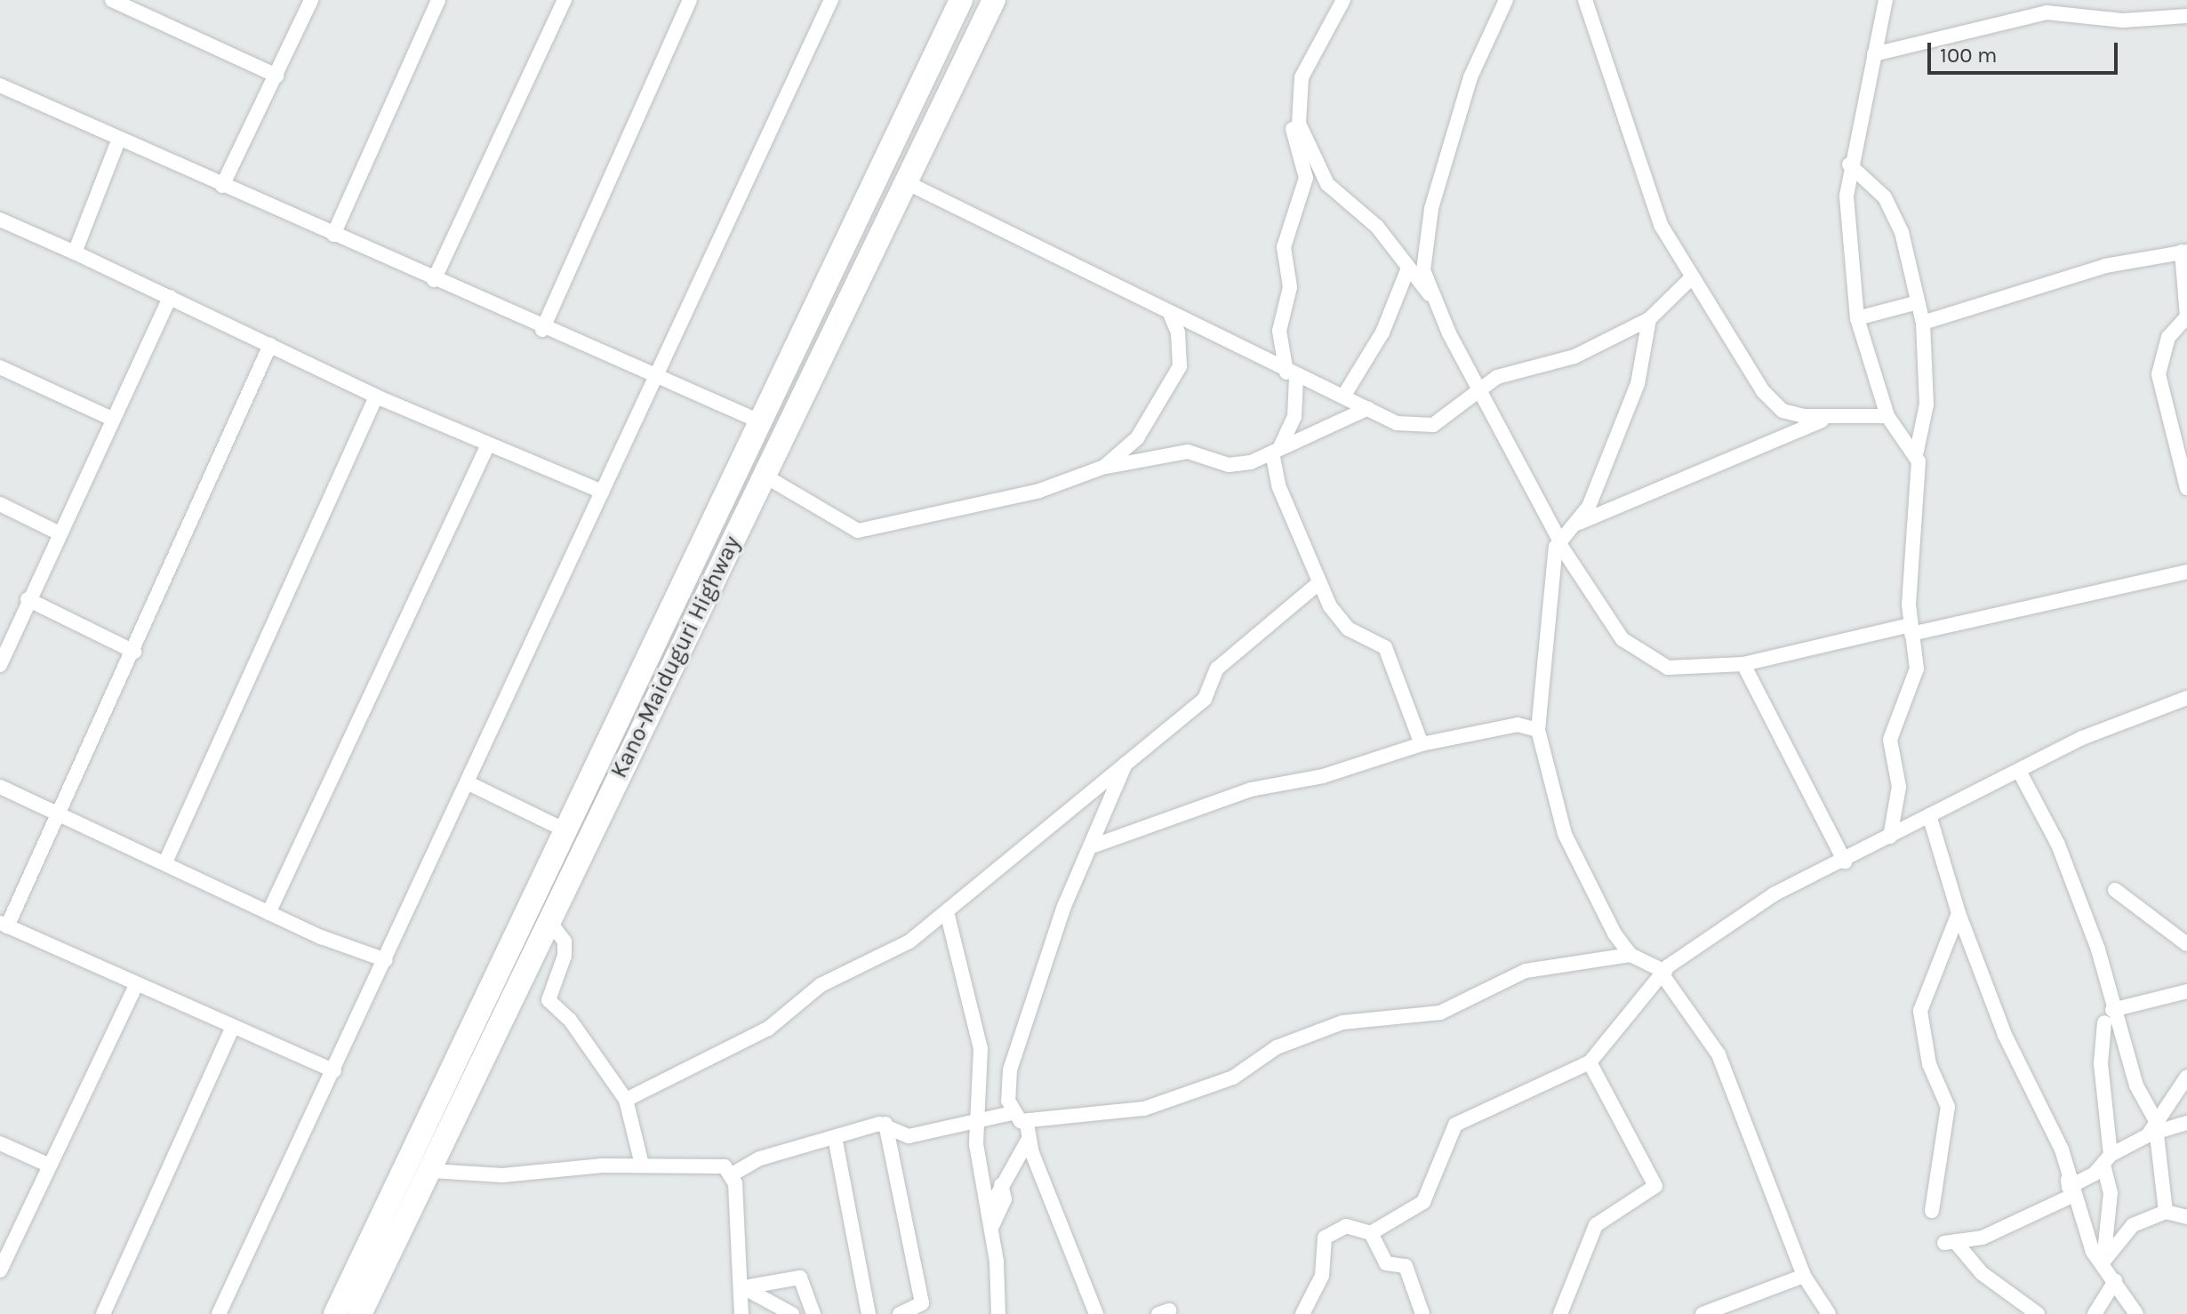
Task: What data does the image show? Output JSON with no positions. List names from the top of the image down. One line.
{"streets":{"highway":["Kano-Maiduguri Highway"]},"scale_bar":"100 m"}
